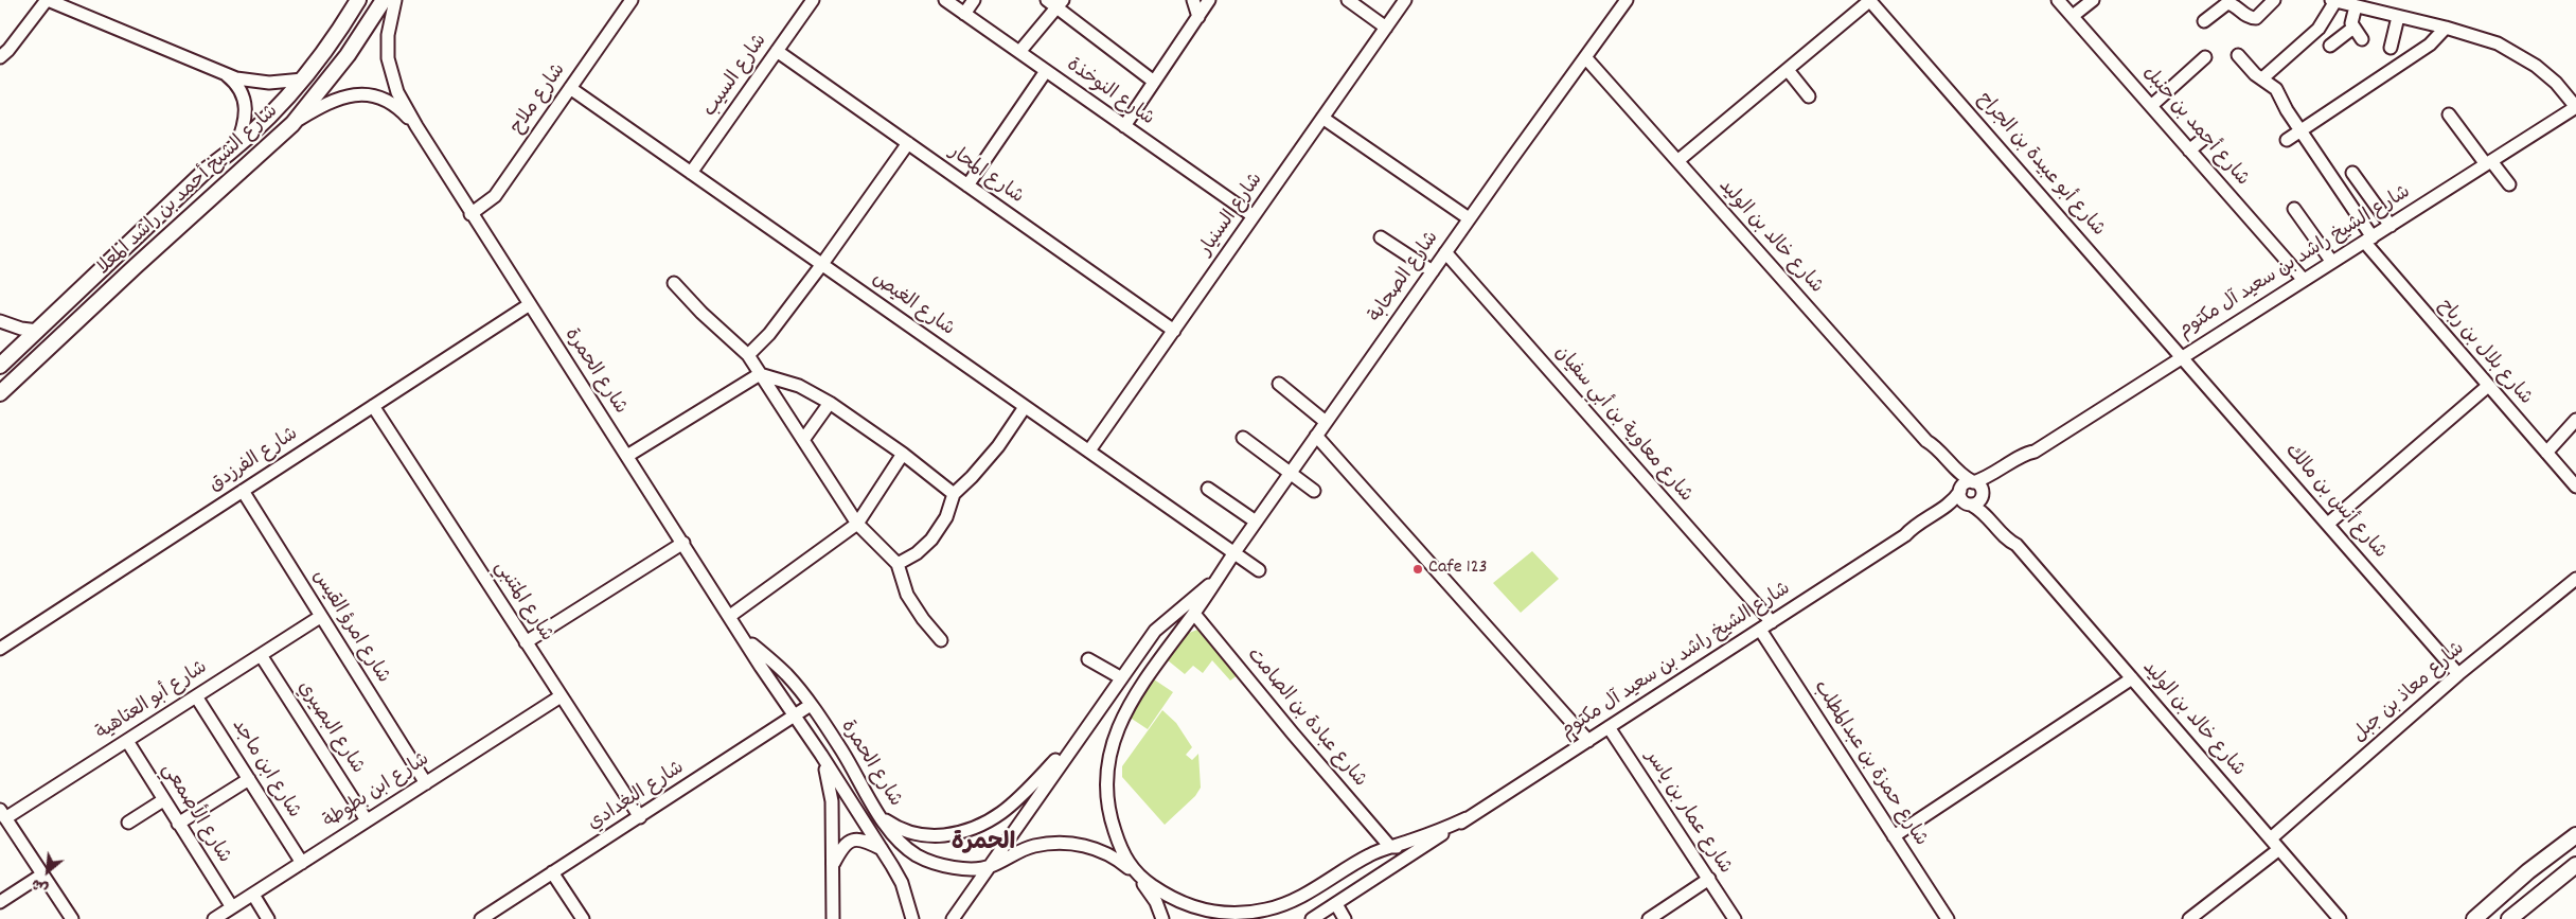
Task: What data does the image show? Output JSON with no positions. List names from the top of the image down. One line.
{"streets":{"main road":["شارع الشيخ أحمد بن راشد المعلا"],"street":["شارع السيب","شارع النوخذة","شارع ملاح","شارع أحمد بن حنبل","شارع أبو عبيدة بن الجراح","شارع المحار","شارع السنيار","شارع خالد بن الوليد","شارع الشيخ راشد بن سعيد آل مكتوم","شارع الصحابة","شارع الغيص","شارع بلال بن رباح","شارع الحمرة","شارع معاوية بن أبي سفيان","شارع الفرزدق","شارع أنس بن مالك","شارع المتنبي","شارع امرؤ القيس","شارع معاذ بن جبل","شارع أبو العتاهية","شارع عبادة بن الصامت","شارع البصيري","شارع حمزة بن عبدالمطلب","شارع ابن ماجد","شارع ابن بطوطة","شارع البغدادي","شارع عمار بن ياسر","شارع الأصمعي"]},"crossings":[["شارع السيب","شارع المحار"],["شارع السيب","شارع الغيص"],["شارع النوخذة","شارع السنيار"],["شارع ملاح","شارع الغيص"],["شارع ملاح","شارع الحمرة"],["شارع أحمد بن حنبل","شارع الشيخ راشد بن سعيد آل مكتوم"],["شارع أبو عبيدة بن الجراح","شارع الشيخ راشد بن سعيد آل مكتوم"],["شارع أبو عبيدة بن الجراح","شارع أنس بن مالك"],["شارع المحار","شارع السنيار"],["شارع الشيخ أحمد بن راشد المعلا","شارع الحمرة"],["شارع السنيار","شارع الغيص"],["شارع خالد بن الوليد","شارع الشيخ راشد بن سعيد آل مكتوم"],["شارع خالد بن الوليد","شارع الصحابة"],["شارع خالد بن الوليد","شارع معاذ بن جبل"],["شارع الشيخ راشد بن سعيد آل مكتوم","شارع الصحابة"],["شارع الشيخ راشد بن سعيد آل مكتوم","شارع بلال بن رباح"],["شارع الشيخ راشد بن سعيد آل مكتوم","شارع معاوية بن أبي سفيان"],["شارع الشيخ راشد بن سعيد آل مكتوم","شارع أنس بن مالك"],["شارع الشيخ راشد بن سعيد آل مكتوم","شارع عبادة بن الصامت"],["شارع الشيخ راشد بن سعيد آل مكتوم","شارع حمزة بن عبدالمطلب"],["شارع الشيخ راشد بن سعيد آل مكتوم","شارع عمار بن ياسر"],["شارع الصحابة","شارع الغيص"],["شارع الصحابة","شارع معاوية بن أبي سفيان"],["شارع الحمرة","شارع الفرزدق"],["شارع الحمرة","شارع البغدادي"],["شارع الفرزدق","شارع المتنبي"],["شارع الفرزدق","شارع امرؤ القيس"],["شارع أنس بن مالك","شارع معاذ بن جبل"],["شارع المتنبي","شارع ابن بطوطة"],["شارع المتنبي","شارع البغدادي"],["شارع امرؤ القيس","شارع أبو العتاهية"],["شارع امرؤ القيس","شارع ابن بطوطة"],["شارع أبو العتاهية","شارع البصيري"],["شارع أبو العتاهية","شارع ابن ماجد"],["شارع أبو العتاهية","شارع الأصمعي"],["شارع البصيري","شارع ابن بطوطة"],["شارع ابن ماجد","شارع ابن بطوطة"],["شارع ابن بطوطة","شارع الأصمعي"]],"districts":["الحمرة"],"places":["Cafe 123"],"north":"bottom left"}
